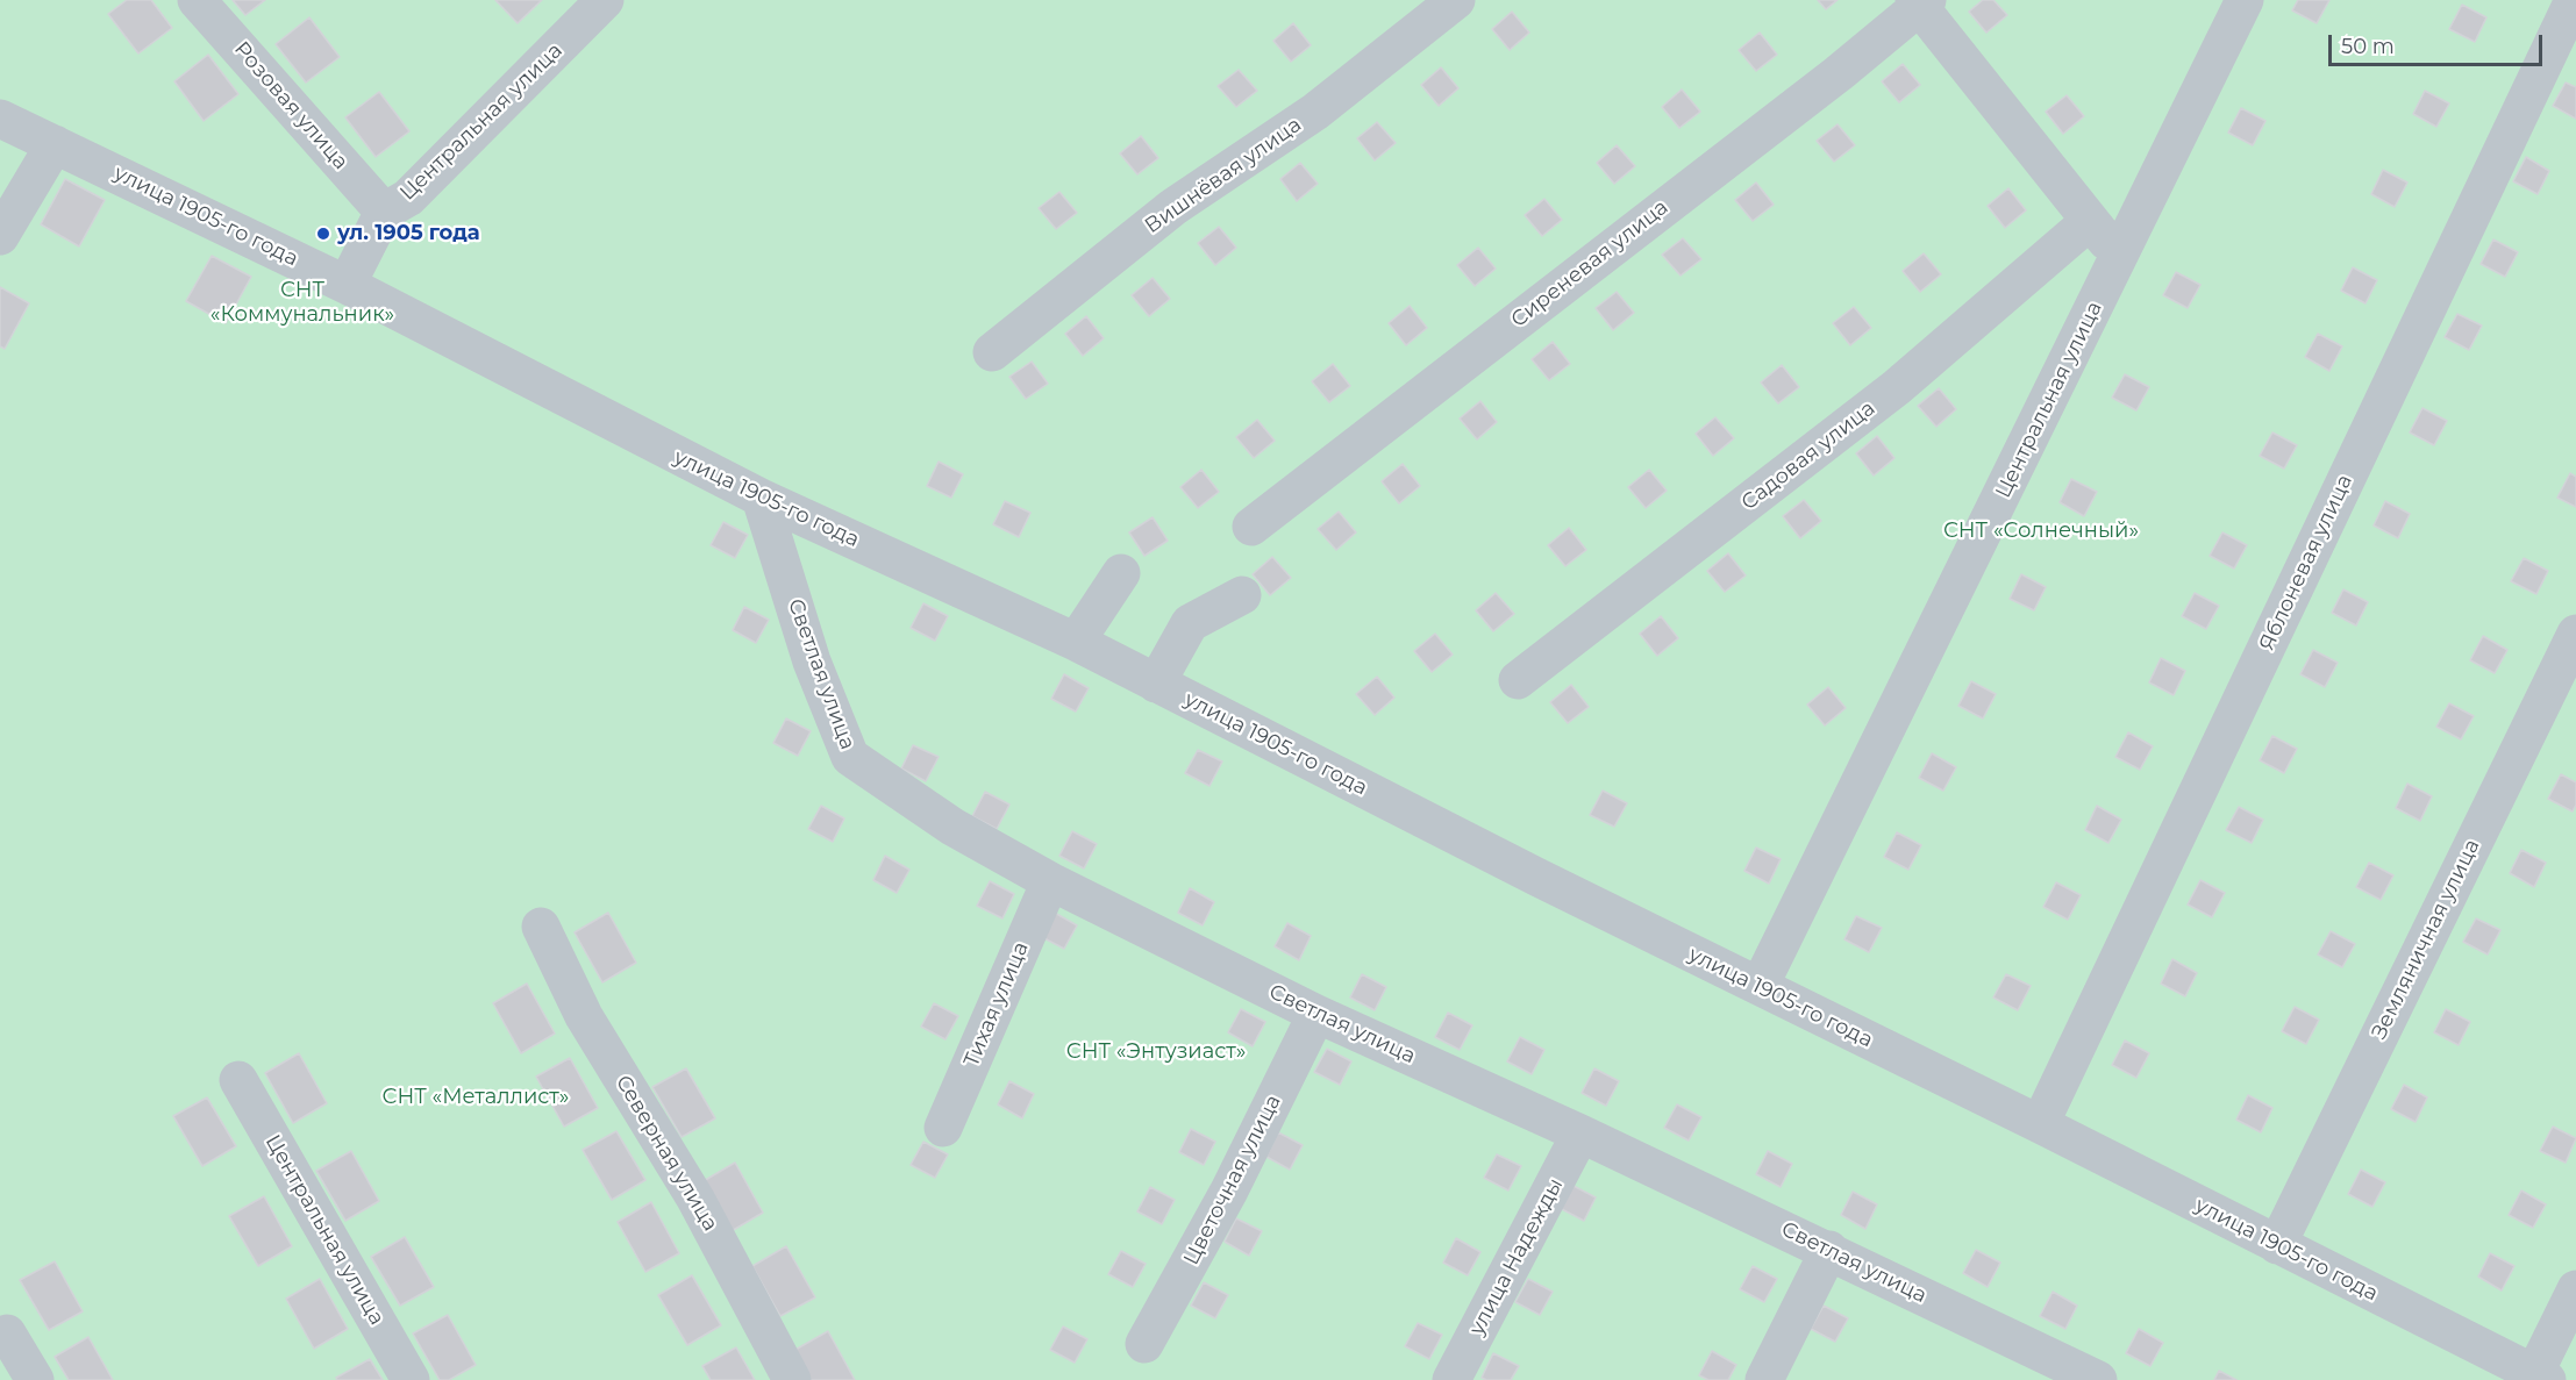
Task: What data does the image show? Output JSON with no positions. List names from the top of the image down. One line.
{"streets":{"street":["Розовая улица","Центральная улица","Вишнёвая улица","улица 1905-го года","Сиреневая улица","Садовая улица","Яблоневая улица","Светлая улица","Земляничная улица","Тихая улица","Северная улица","Цветочная улица","улица Надежды"]},"crossings":[["Розовая улица","Центральная улица"],["Центральная улица","улица 1905-го года"],["улица 1905-го года","Яблоневая улица"],["улица 1905-го года","Светлая улица"],["улица 1905-го года","Земляничная улица"],["Светлая улица","Тихая улица"],["Светлая улица","Цветочная улица"],["Светлая улица","улица Надежды"]],"parks":["СНТ «Коммунальник»","СНТ «Солнечный»","СНТ «Энтузиаст»","СНТ «Металлист»"],"places":["ул. 1905 года"],"scale_bar":"50 m"}
